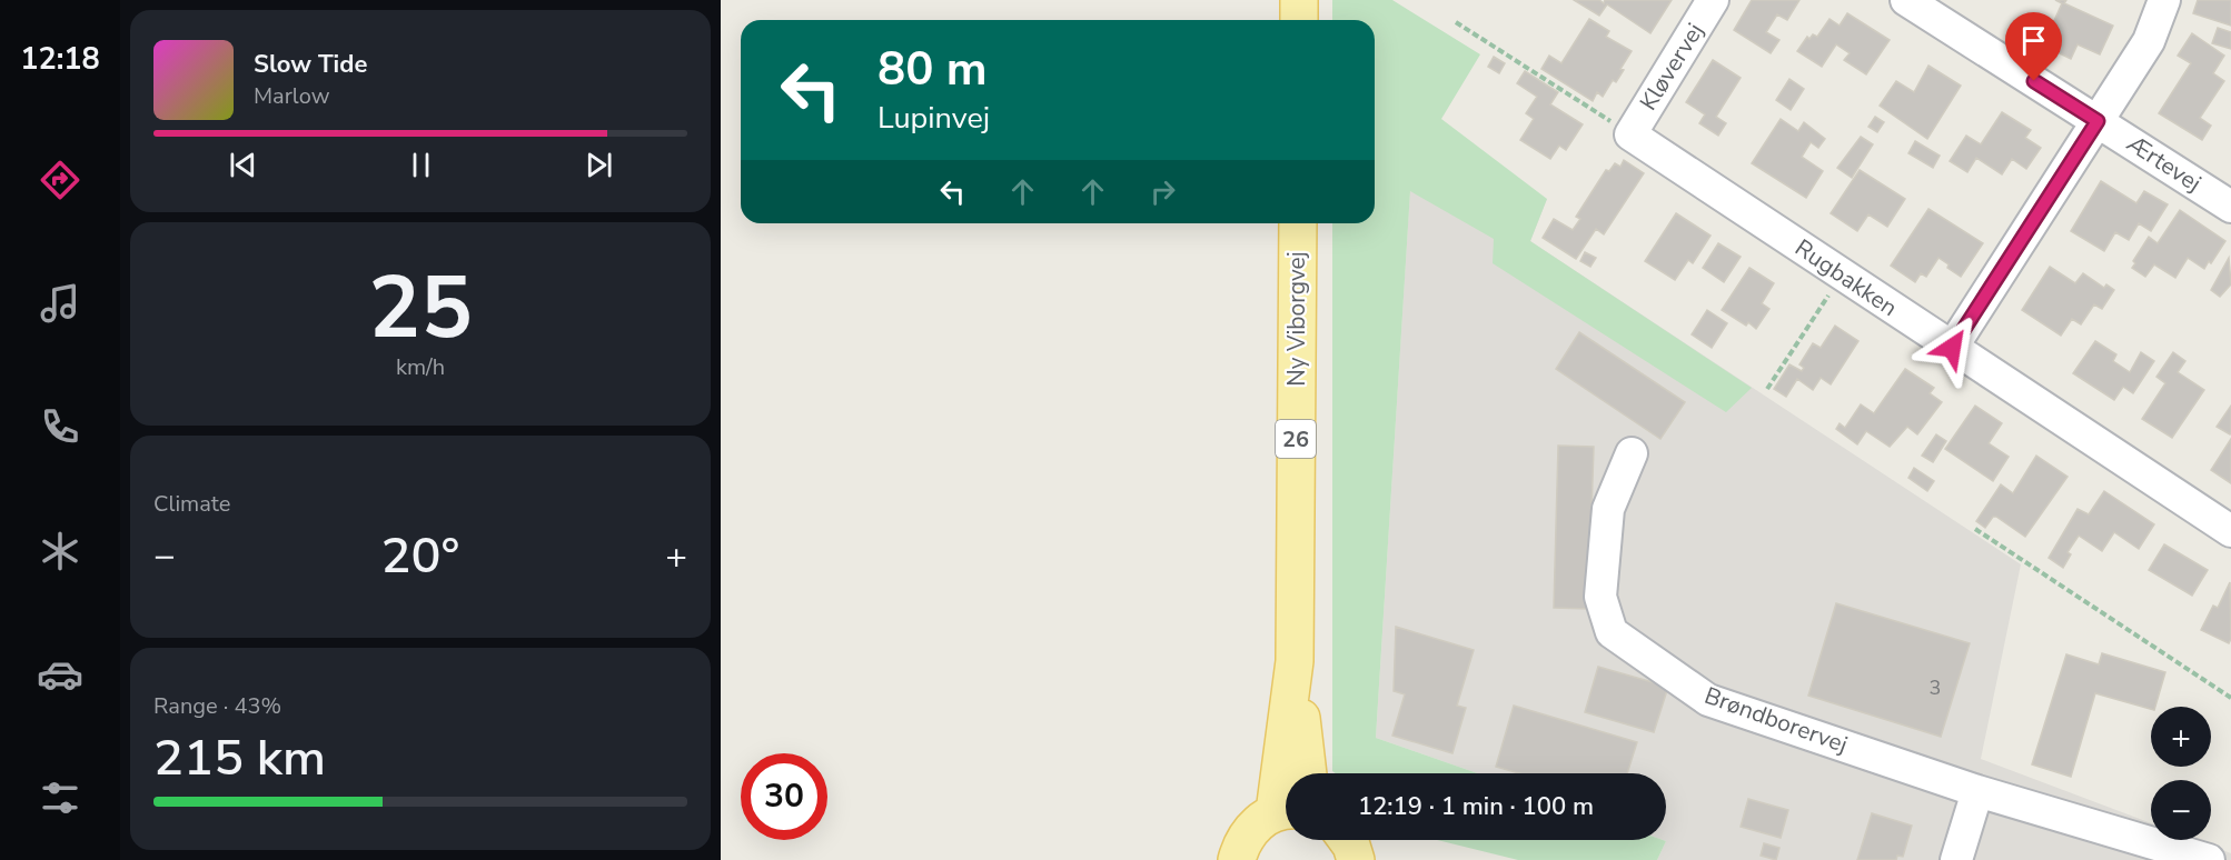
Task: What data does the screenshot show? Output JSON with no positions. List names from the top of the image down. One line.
{"streets":{"main road":["Ny Viborgvej","26"],"street":["Kløvervej","Ærtevej","Rugbakken","Brøndborervej"]},"crossings":[["Kløvervej","Rugbakken"]],"house_numbers":["3"],"page":{"tabs":"12:18","turn":["80 m","Lupinvej"],"song":["Slow Tide","Marlow"],"tile":[["25","km/h"],"Climate",["Range · 43%","215 km"]],"heat":["−","20°","+"],"map_buttons":["+","−"],"limit":"30","trip":"12:19 · 1 min · 100 m"}}
